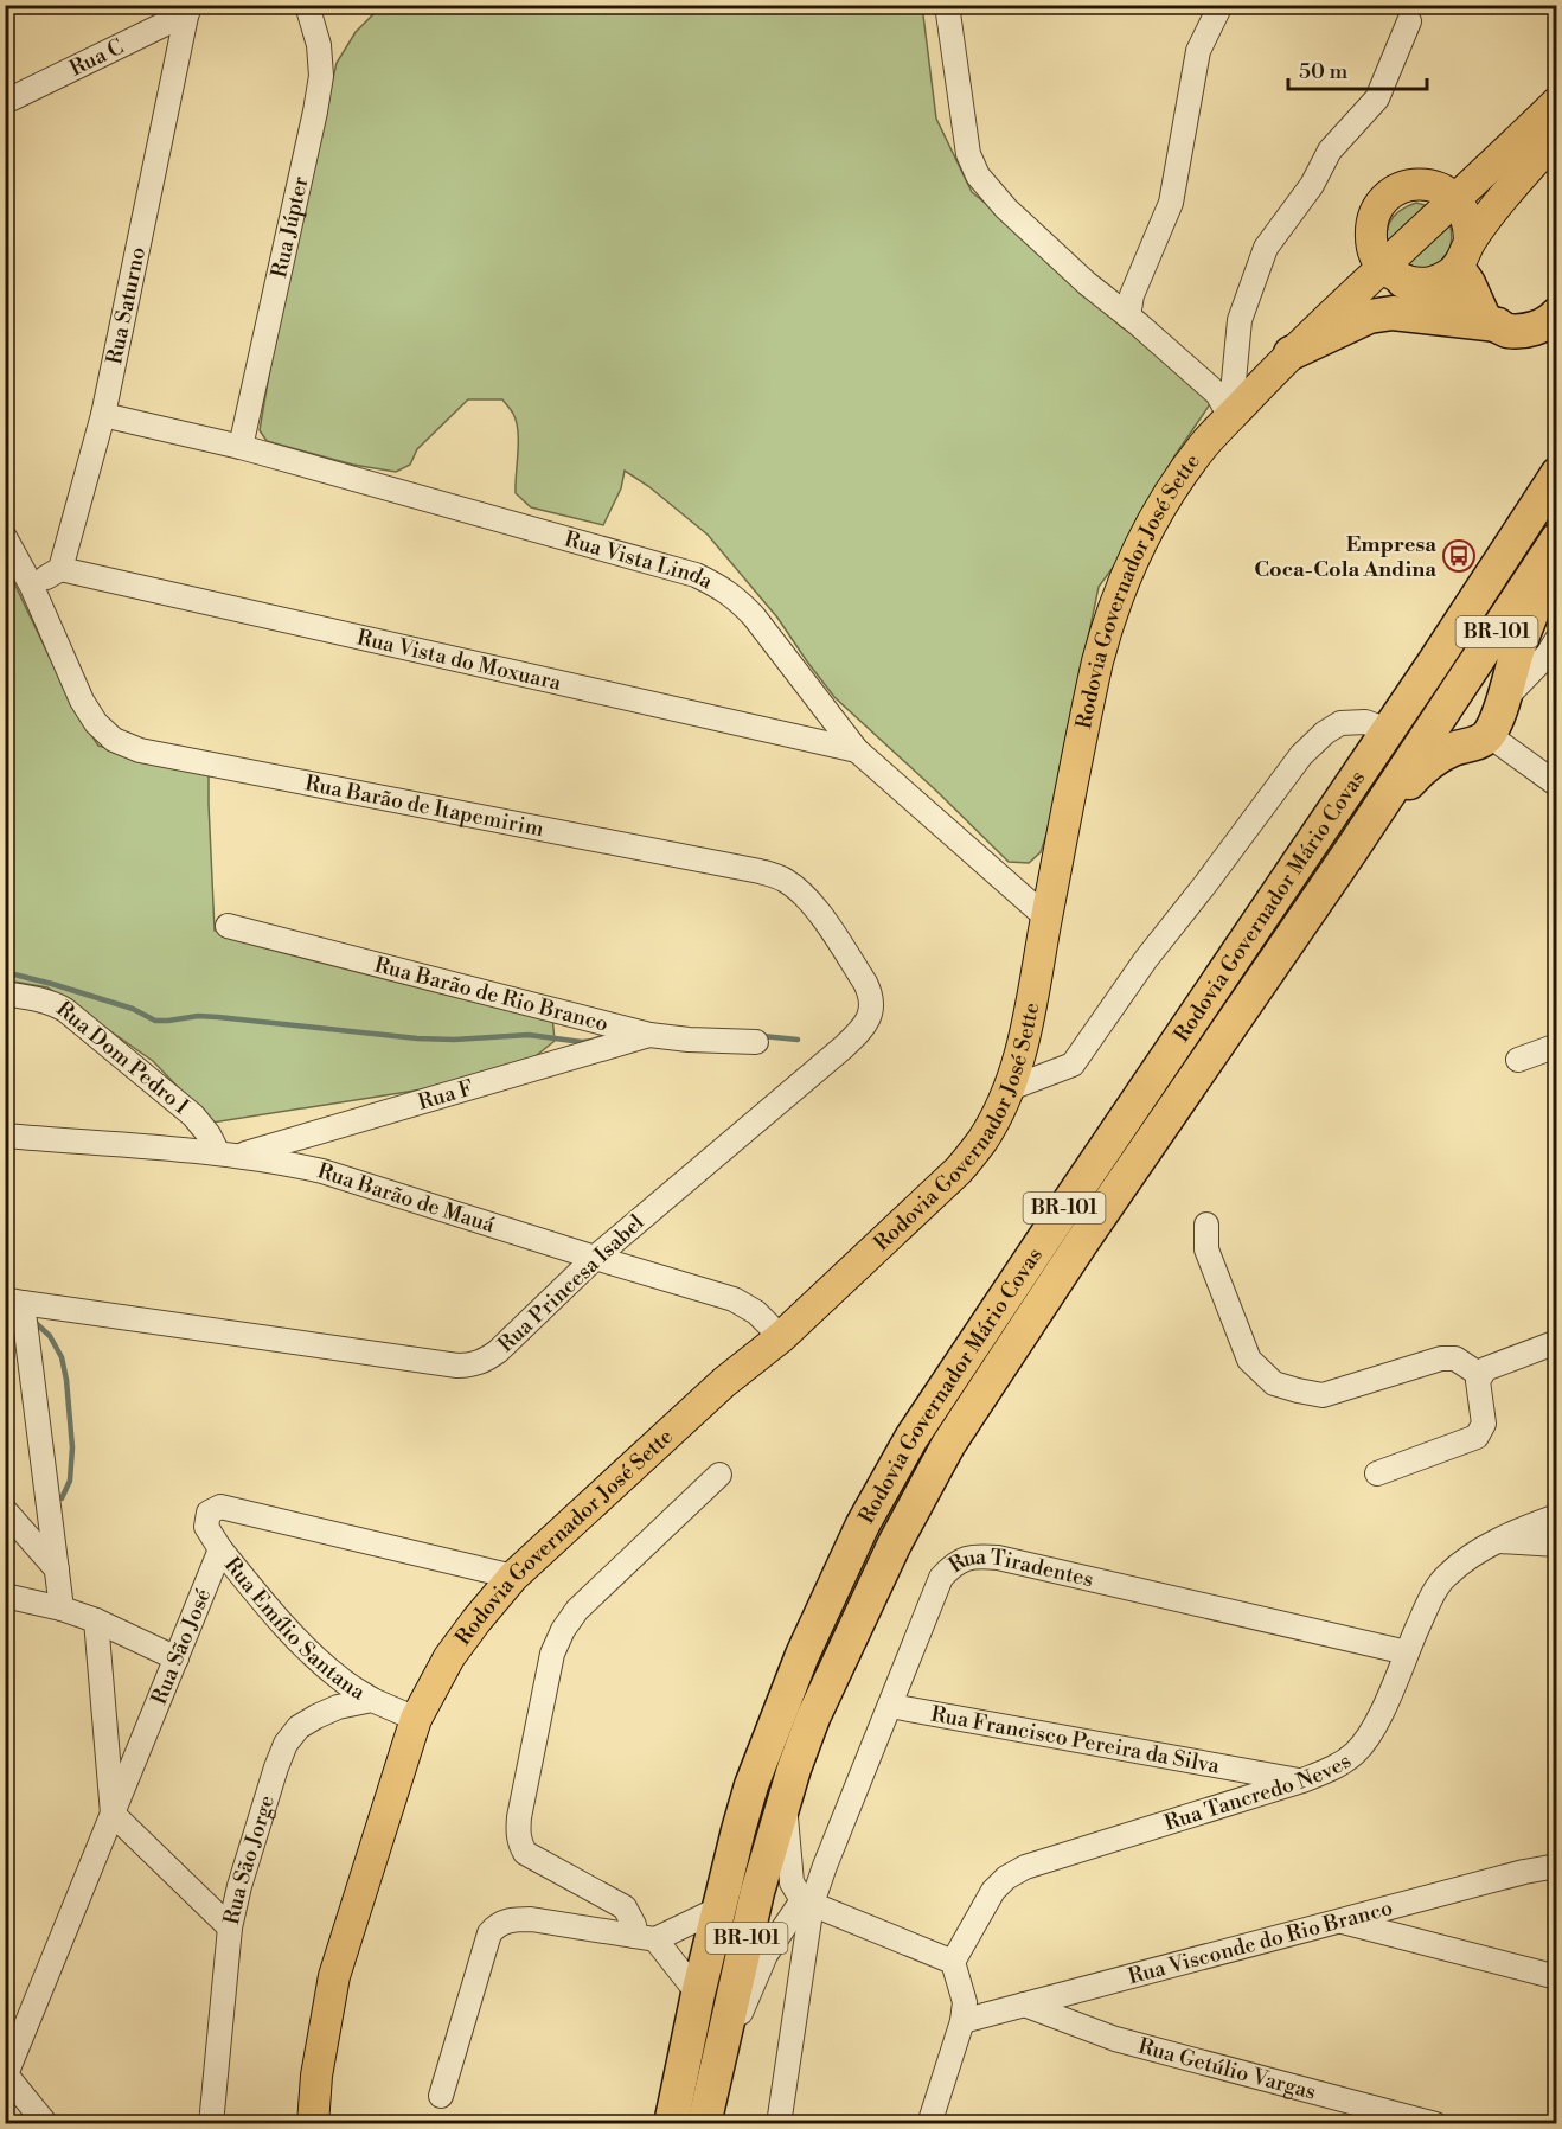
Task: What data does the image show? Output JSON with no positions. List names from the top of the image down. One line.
{"streets":{"highway":["BR-101","Rodovia Governador Mário Covas"],"main road":["Rodovia Governador José Sette"],"street":["Rua C","Rua Júpter","Rua Saturno","Rua Vista Linda","Rua Vista do Moxuara","Rua Barão de Itapemirim","Rua Barão de Rio Branco","Rua Dom Pedro I","Rua F","Rua Barão de Mauá","Rua Princesa Isabel","Rua Tiradentes","Rua Emílio Santana","Rua São José","Rua Francisco Pereira da Silva","Rua Tancredo Neves","Rua São Jorge","Rua Visconde do Rio Branco","Rua Getúlio Vargas"]},"crossings":[["Rua C","Rua Saturno"],["Rua Júpter","Rua Vista Linda"],["Rua Saturno","Rua Vista Linda"],["Rua Saturno","Rua Vista do Moxuara"],["Rua Vista Linda","Rodovia Governador José Sette"],["Rua Vista Linda","Rua Vista do Moxuara"],["Rodovia Governador José Sette","Rua Barão de Mauá"],["Rua Barão de Itapemirim","Rua Princesa Isabel"],["Rua Barão de Rio Branco","Rua F"],["Rua Dom Pedro I","Rua F"],["Rua Dom Pedro I","Rua Barão de Mauá"],["Rua F","Rua Barão de Mauá"],["Rua Barão de Mauá","Rua Princesa Isabel"],["Rua Tiradentes","Rua Francisco Pereira da Silva"],["Rua Tiradentes","Rua Tancredo Neves"],["Rua Emílio Santana","Rua São José"],["Rua Emílio Santana","Rua São Jorge"],["Rua Francisco Pereira da Silva","Rua Tancredo Neves"],["Rua Visconde do Rio Branco","Rua Getúlio Vargas"]],"places":{"bus stop":["Empresa Coca-Cola Andina"]},"scale_bar":"50 m"}
